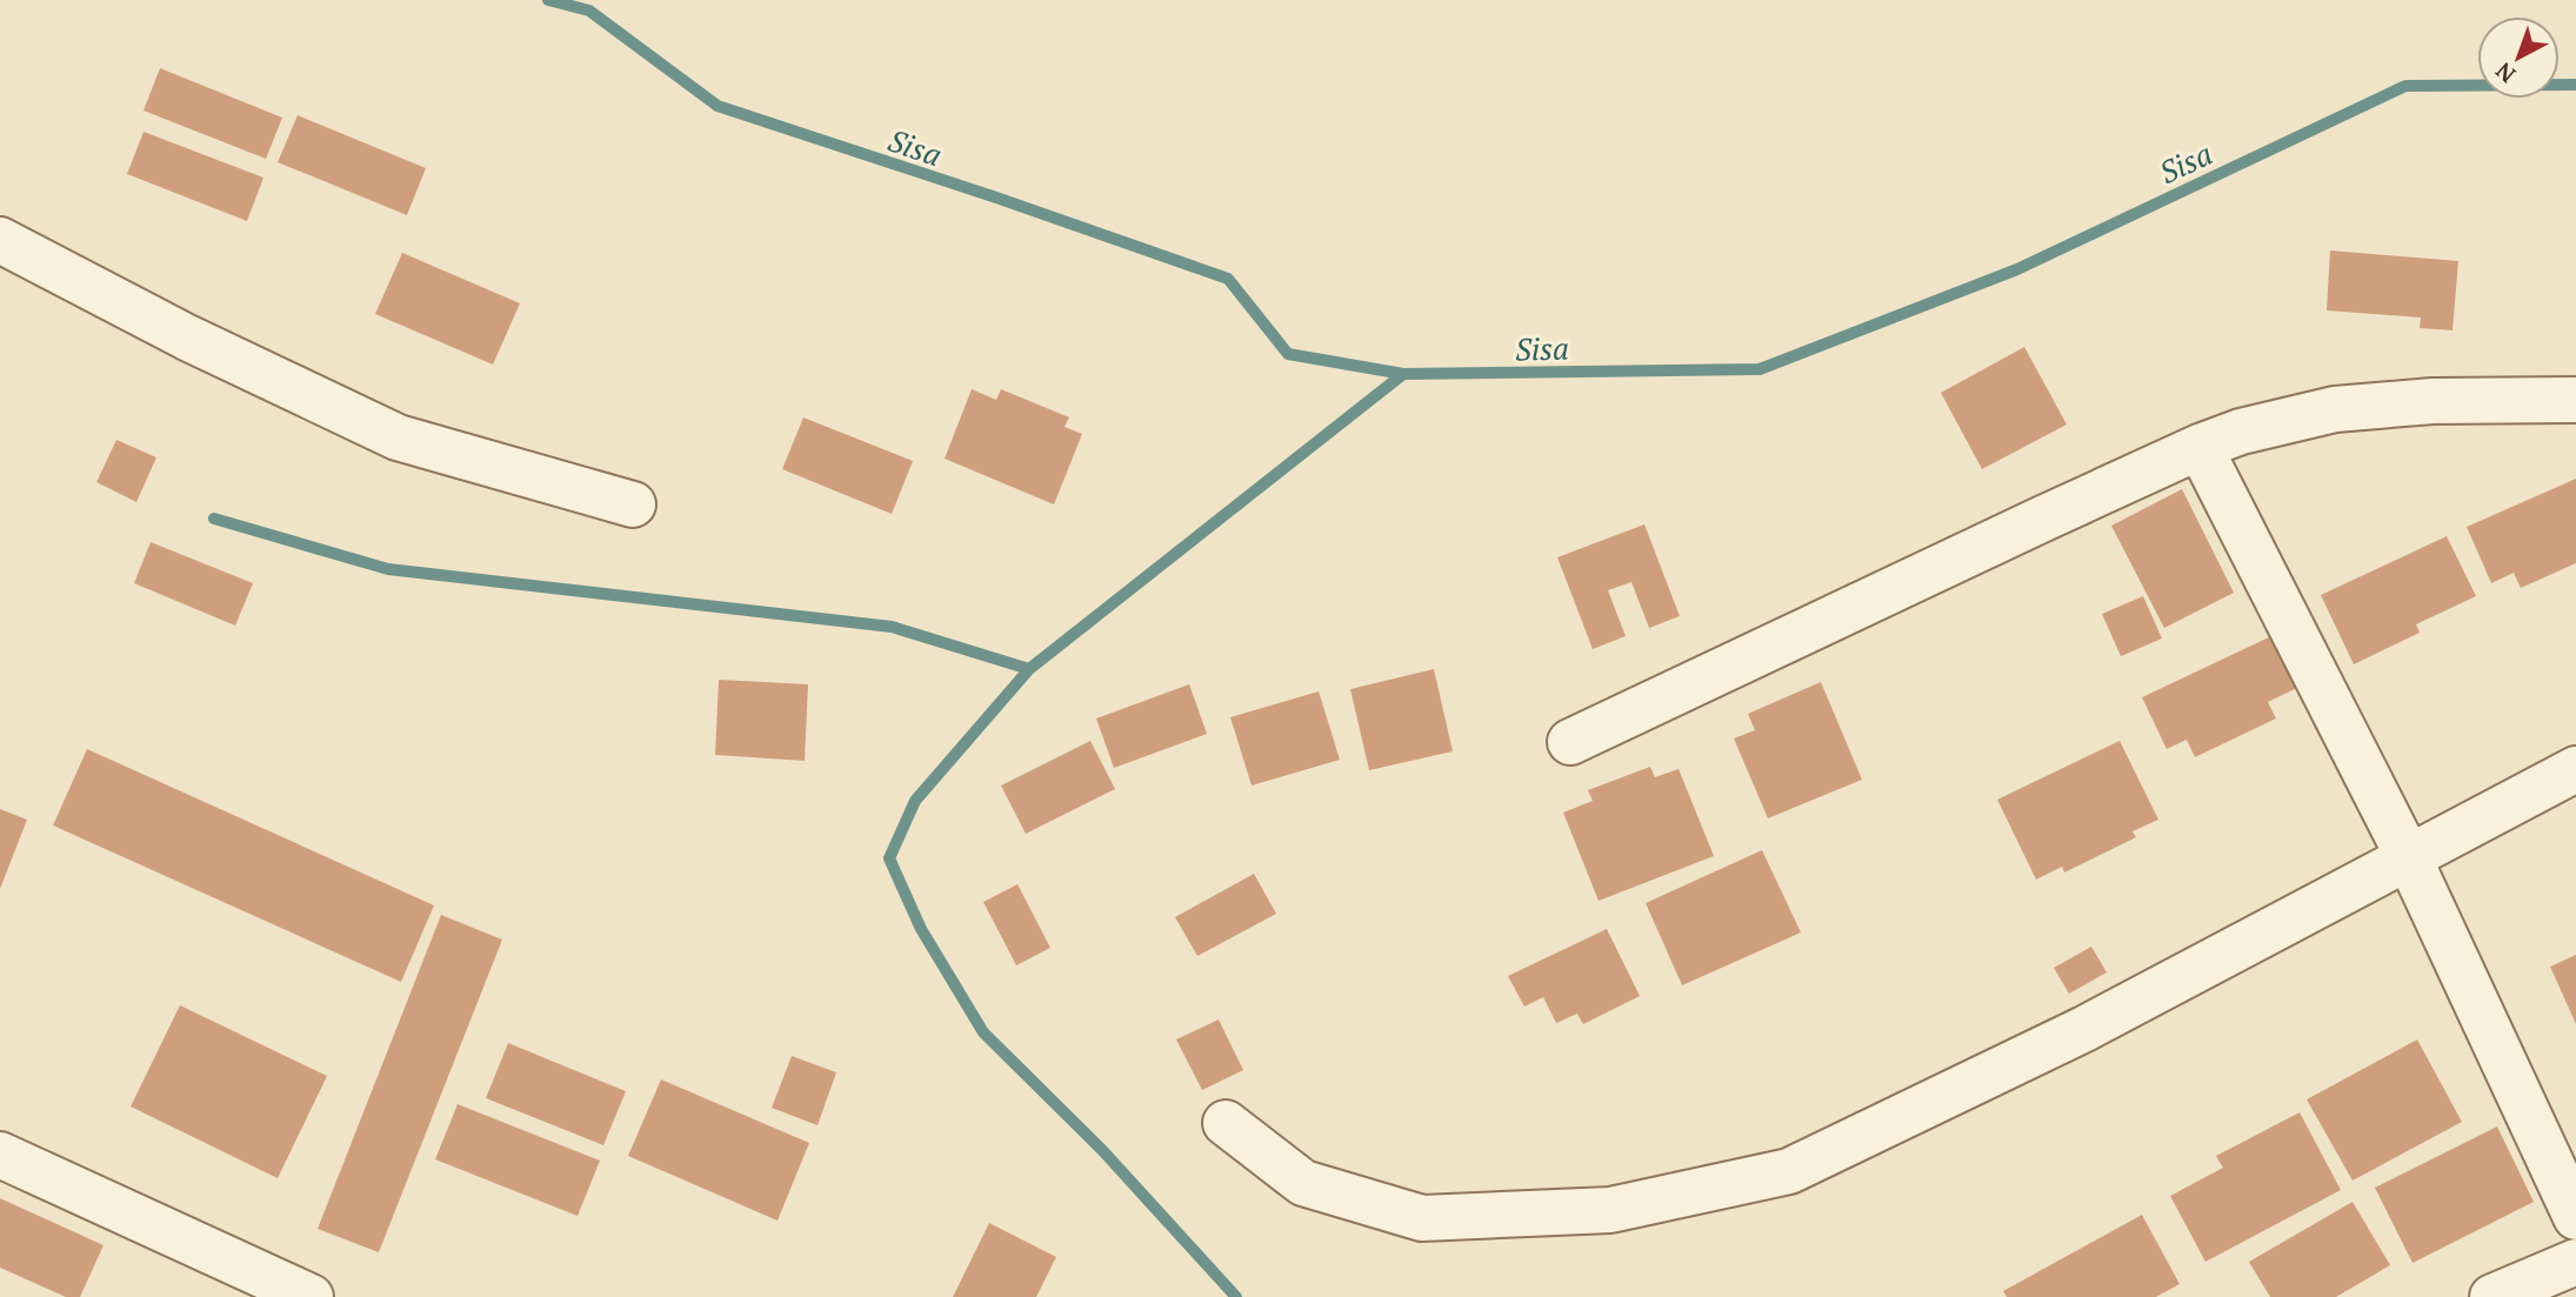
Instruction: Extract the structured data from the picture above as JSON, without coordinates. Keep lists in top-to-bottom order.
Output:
{
  "water": ["Sisa"],
  "north": "bottom left"
}
